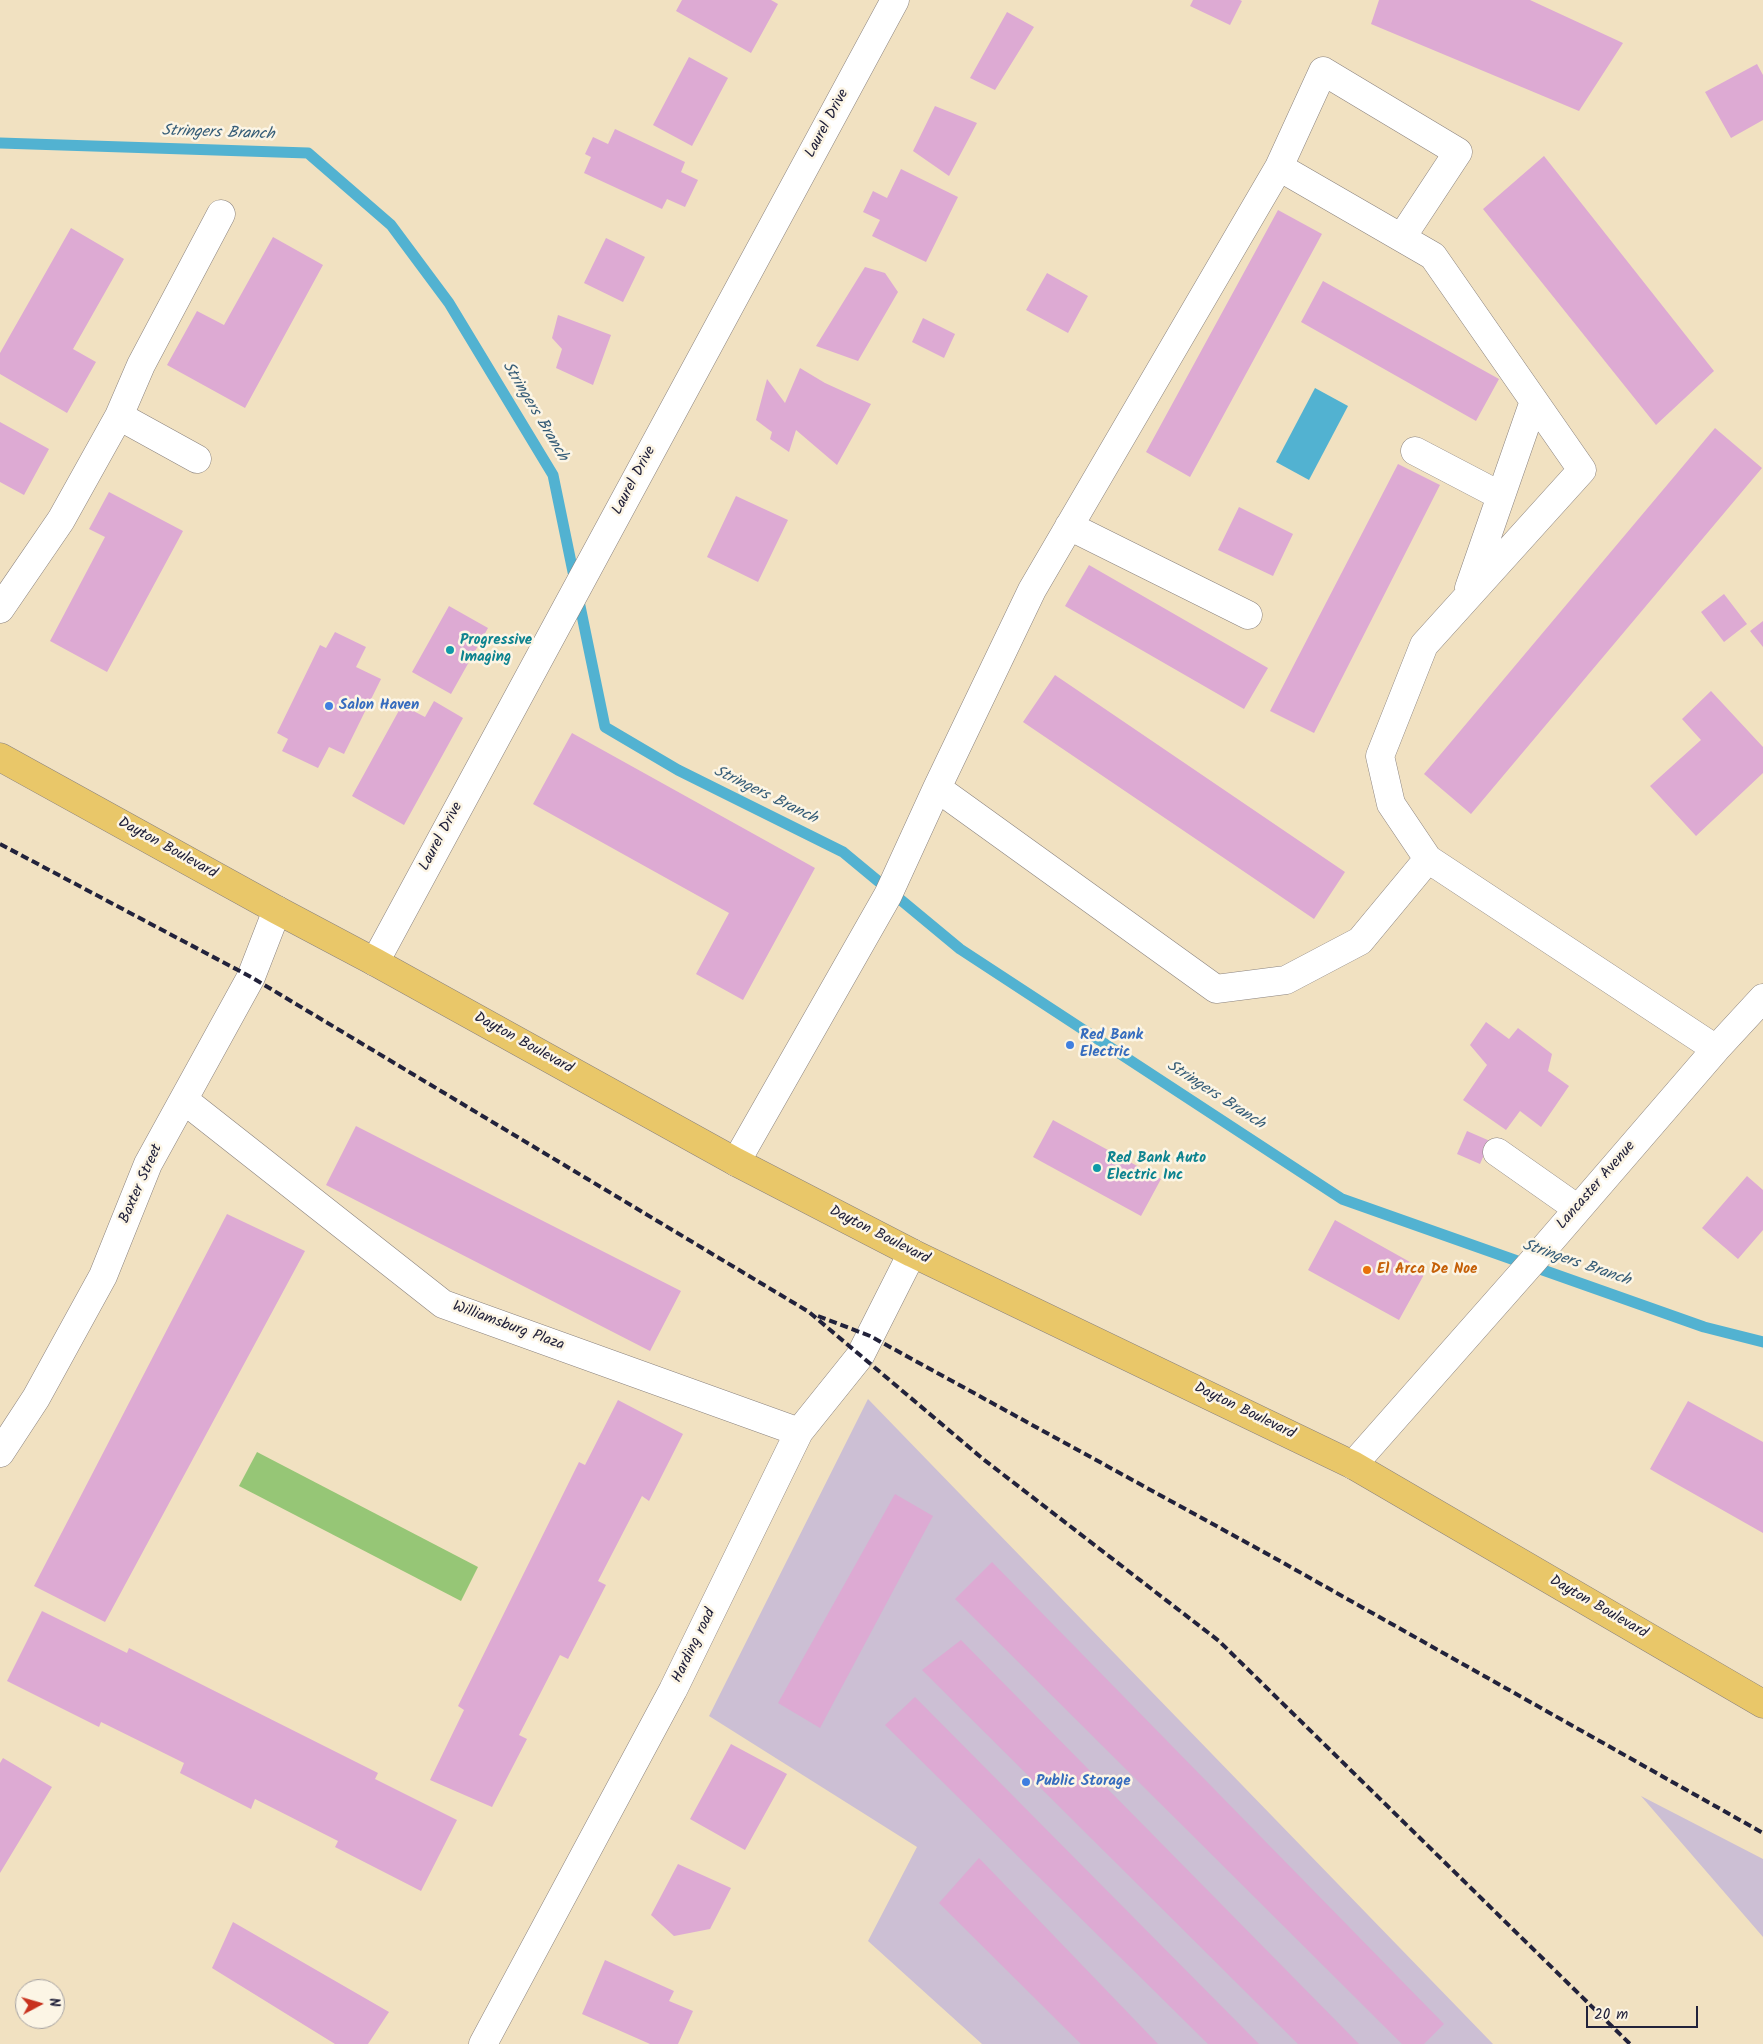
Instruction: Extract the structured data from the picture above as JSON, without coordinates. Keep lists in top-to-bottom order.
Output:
{
  "streets": {
    "main road": ["Dayton Boulevard"],
    "street": [
      "Laurel Drive",
      "Baxter Street",
      "Lancaster Avenue",
      "Williamsburg Plaza",
      "Harding road"
    ]
  },
  "crossings": [
    ["Laurel Drive", "Dayton Boulevard"],
    ["Dayton Boulevard", "Baxter Street"],
    ["Dayton Boulevard", "Lancaster Avenue"],
    ["Dayton Boulevard", "Harding road"],
    ["Baxter Street", "Williamsburg Plaza"],
    ["Williamsburg Plaza", "Harding road"]
  ],
  "water": ["Stringers Branch"],
  "places": [
    "Progressive Imaging",
    "Salon Haven",
    "Red Bank Electric",
    "Red Bank Auto Electric Inc",
    "El Arca De Noe",
    "Public Storage"
  ],
  "scale_bar": "20 m",
  "north": "right"
}
